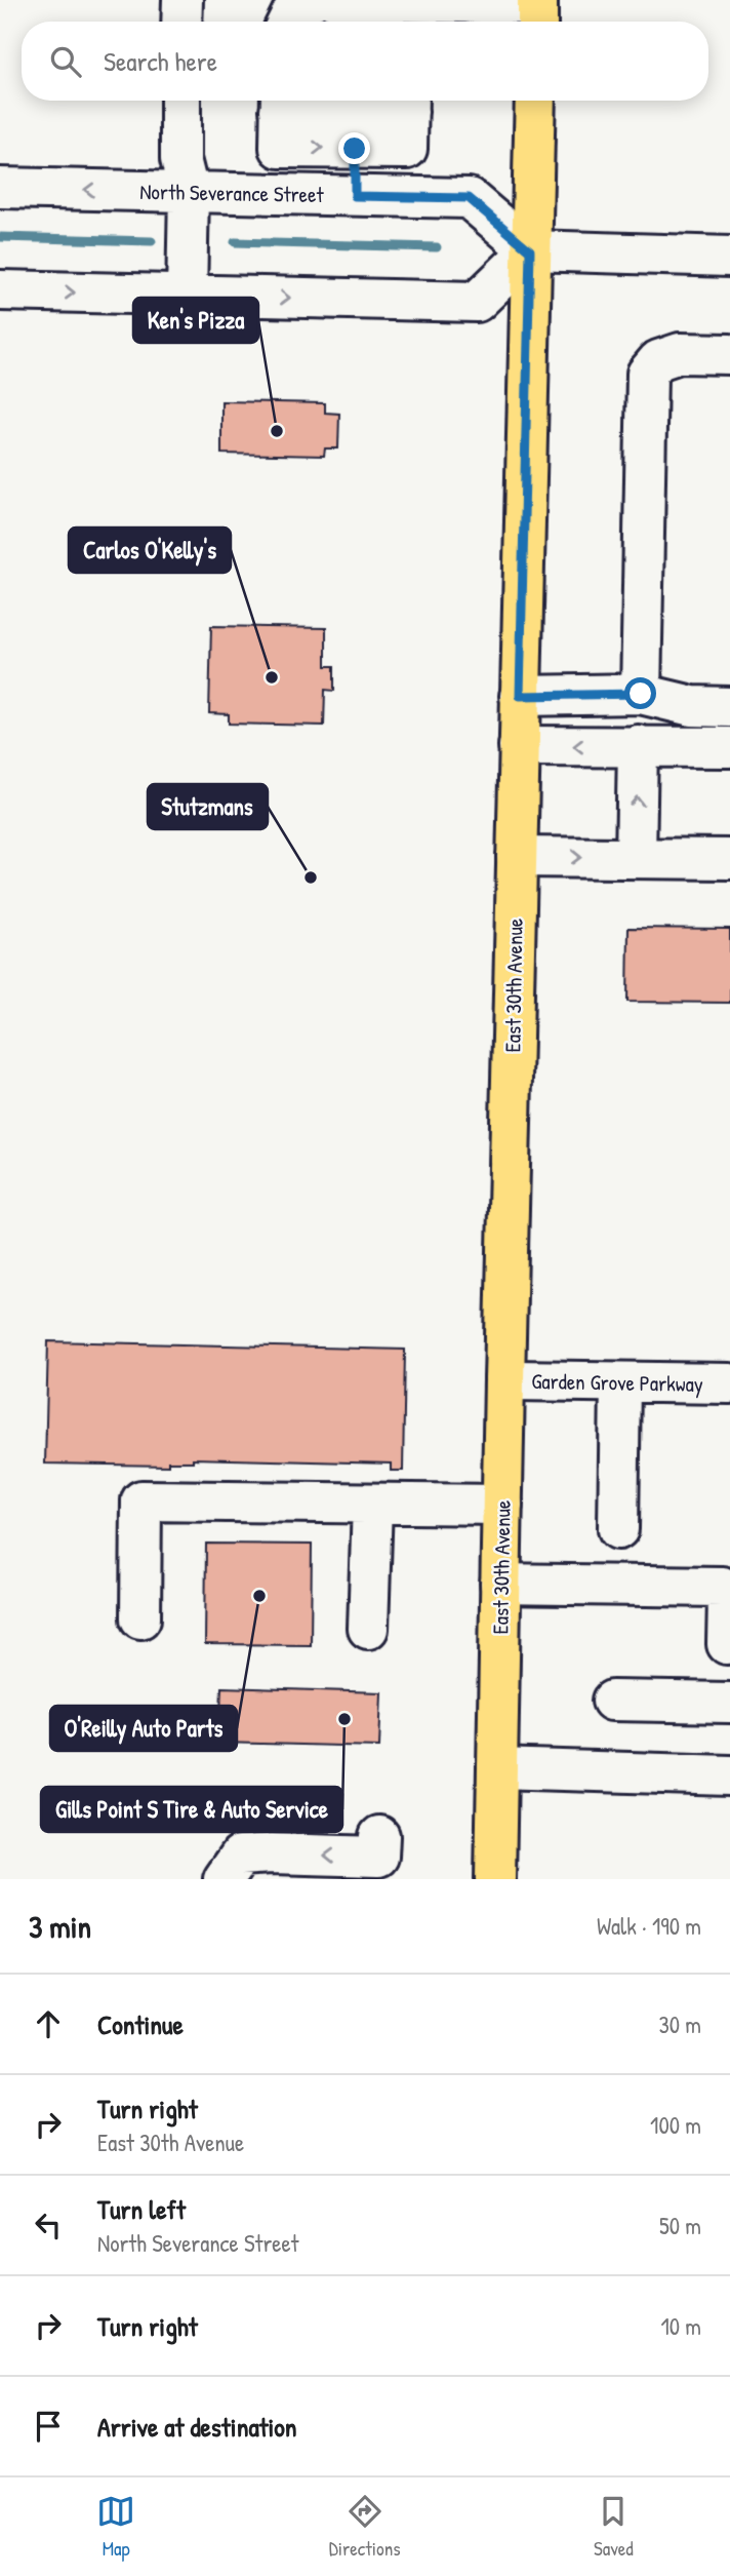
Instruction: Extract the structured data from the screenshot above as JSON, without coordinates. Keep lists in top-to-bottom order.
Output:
{
  "streets": {
    "main road": ["East 30th Avenue"],
    "street": ["North Severance Street", "Garden Grove Parkway"]
  },
  "crossings": [
    ["North Severance Street", "East 30th Avenue"],
    ["East 30th Avenue", "Garden Grove Parkway"]
  ],
  "places": [
    "Ken's Pizza",
    "Carlos O'Kelly's",
    "Stutzmans",
    "O'Reilly Auto Parts",
    "Gills Point S Tire & Auto Service"
  ],
  "page": {
    "search": "Search here",
    "heading": ["3 min", "Walk · 190 m"],
    "list": [
      ["Continue", "30 m"],
      ["Turn right", "East 30th Avenue", "100 m"],
      ["Turn left", "North Severance Street", "50 m"],
      ["Turn right", "10 m"],
      "Arrive at destination"
    ],
    "nav": ["Map", "Directions", "Saved"]
  }
}
